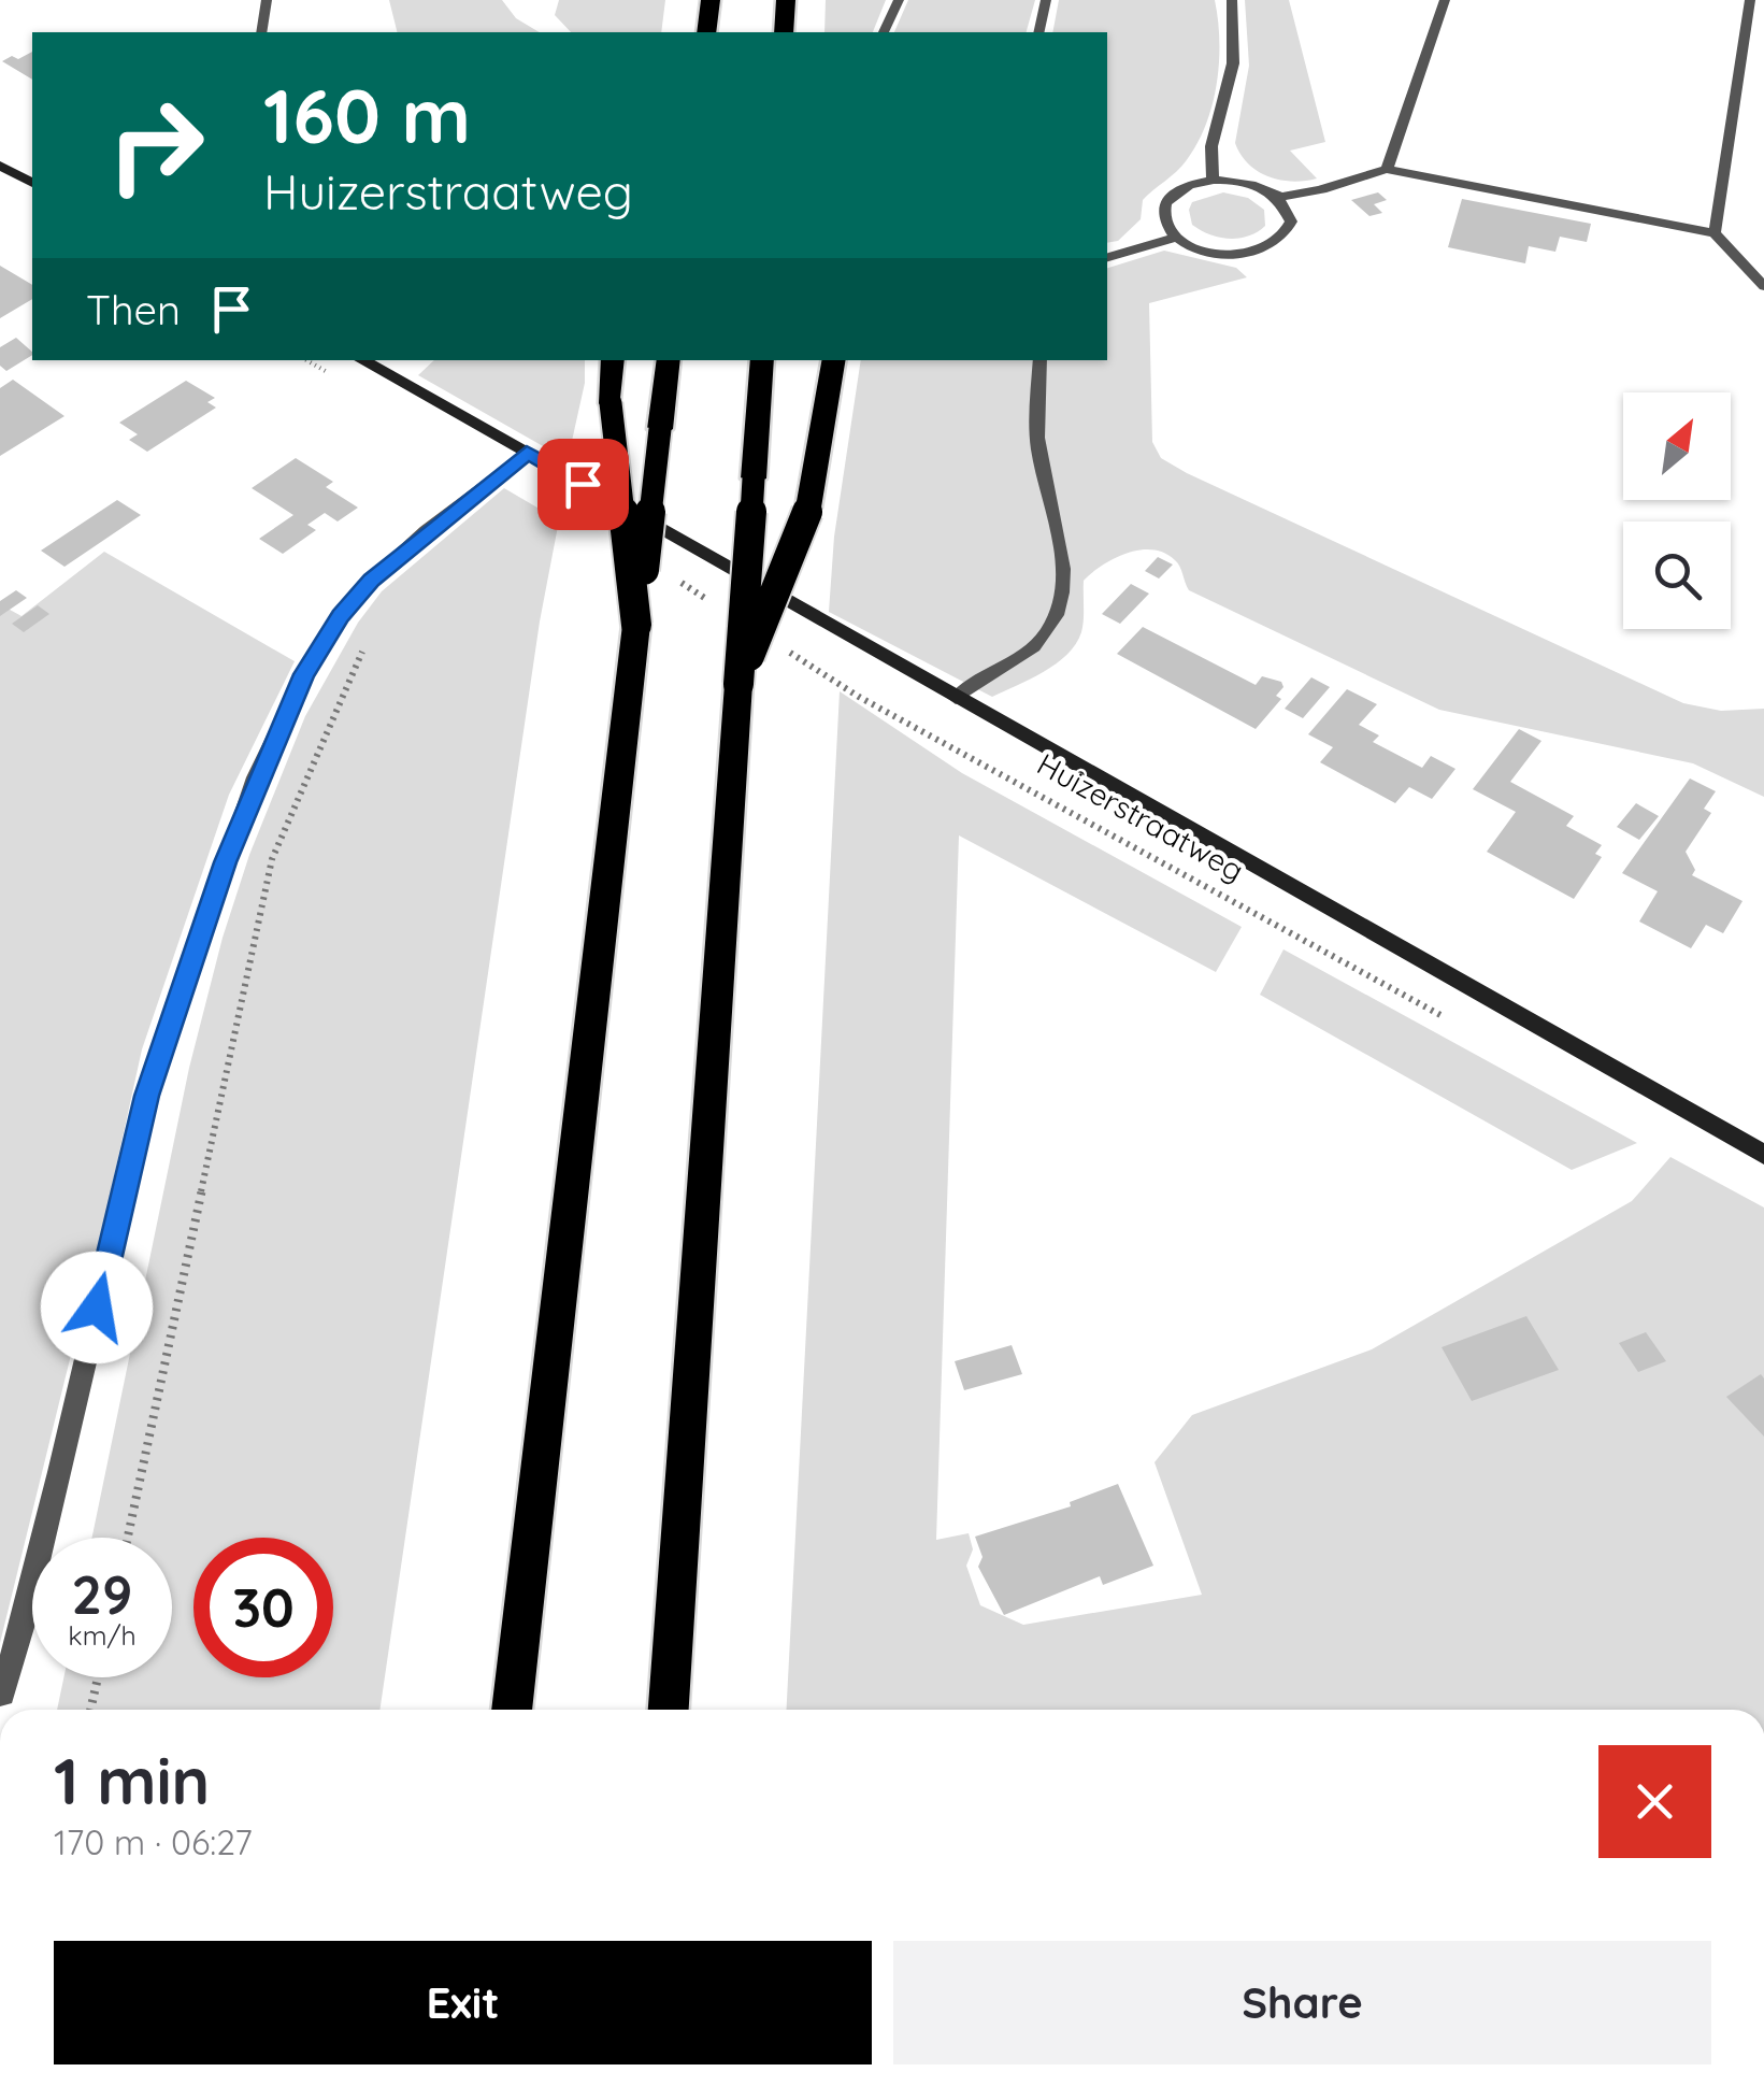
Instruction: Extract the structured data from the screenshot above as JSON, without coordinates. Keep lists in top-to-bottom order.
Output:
{
  "streets": {
    "street": ["Huizerstraatweg"]
  },
  "north": "top right",
  "page": {
    "turn": ["160 m", "Huizerstraatweg"],
    "then": "Then",
    "speed": "29 km/h",
    "limit": "30",
    "heading": ["1 min", "170 m · 06:27"],
    "buttons": ["Exit", "Share"]
  }
}
